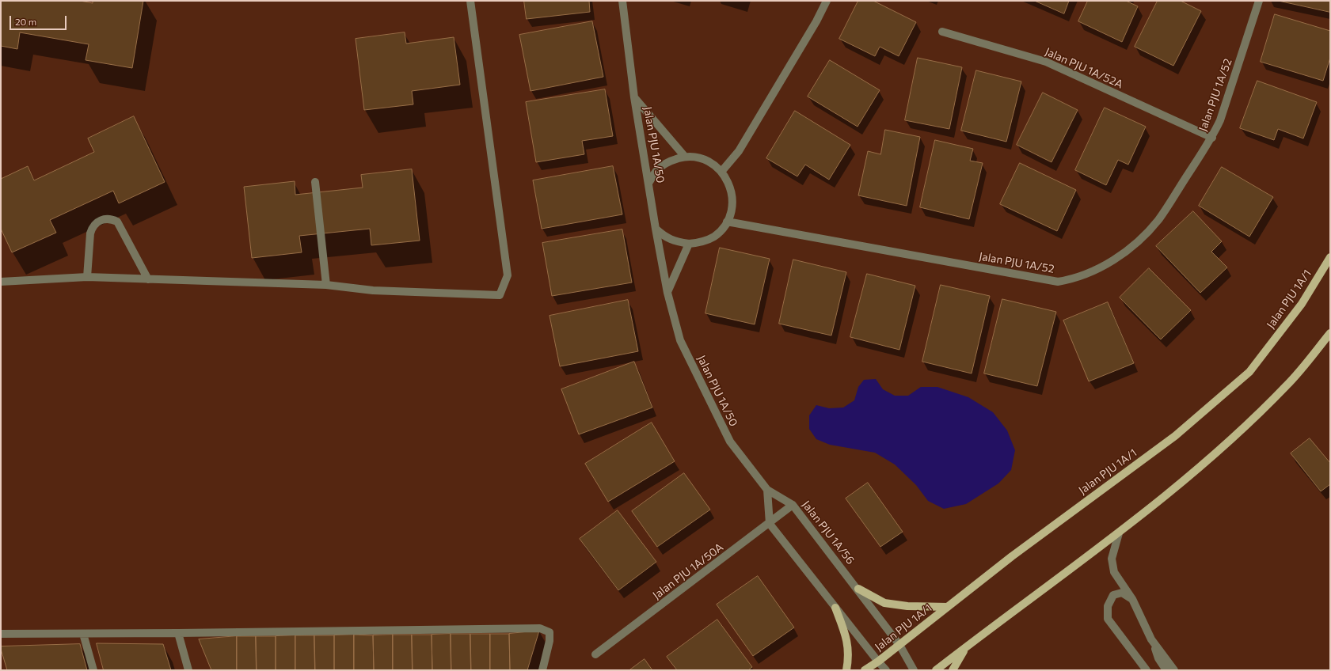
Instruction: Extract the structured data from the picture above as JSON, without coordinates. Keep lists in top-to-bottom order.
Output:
{
  "streets": {
    "main road": ["Jalan PJU 1A/1"],
    "street": [
      "Jalan PJU 1A/52A",
      "Jalan PJU 1A/52",
      "Jalan PJU 1A/50",
      "Jalan PJU 1A/56",
      "Jalan PJU 1A/50A"
    ]
  },
  "crossings": [
    ["Jalan PJU 1A/52A", "Jalan PJU 1A/52"],
    ["Jalan PJU 1A/52", "Jalan PJU 1A/50"],
    ["Jalan PJU 1A/50", "Jalan PJU 1A/56"],
    ["Jalan PJU 1A/1", "Jalan PJU 1A/56"],
    ["Jalan PJU 1A/56", "Jalan PJU 1A/50A"]
  ],
  "scale_bar": "20 m"
}
